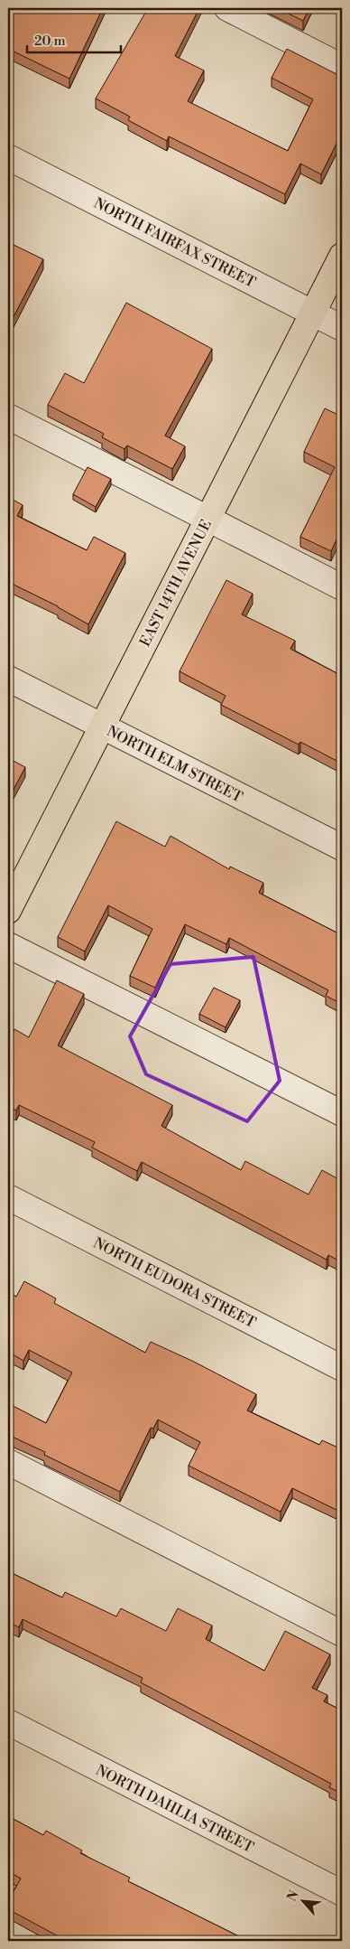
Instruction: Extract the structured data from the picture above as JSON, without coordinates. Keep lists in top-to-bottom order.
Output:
{
  "streets": {
    "main road": ["EAST 14TH AVENUE"],
    "street": [
      "NORTH FAIRFAX STREET",
      "NORTH ELM STREET",
      "NORTH EUDORA STREET",
      "NORTH DAHLIA STREET"
    ]
  },
  "crossings": [
    ["NORTH FAIRFAX STREET", "EAST 14TH AVENUE"],
    ["EAST 14TH AVENUE", "NORTH ELM STREET"]
  ],
  "scale_bar": "20 m",
  "north": "top left"
}
